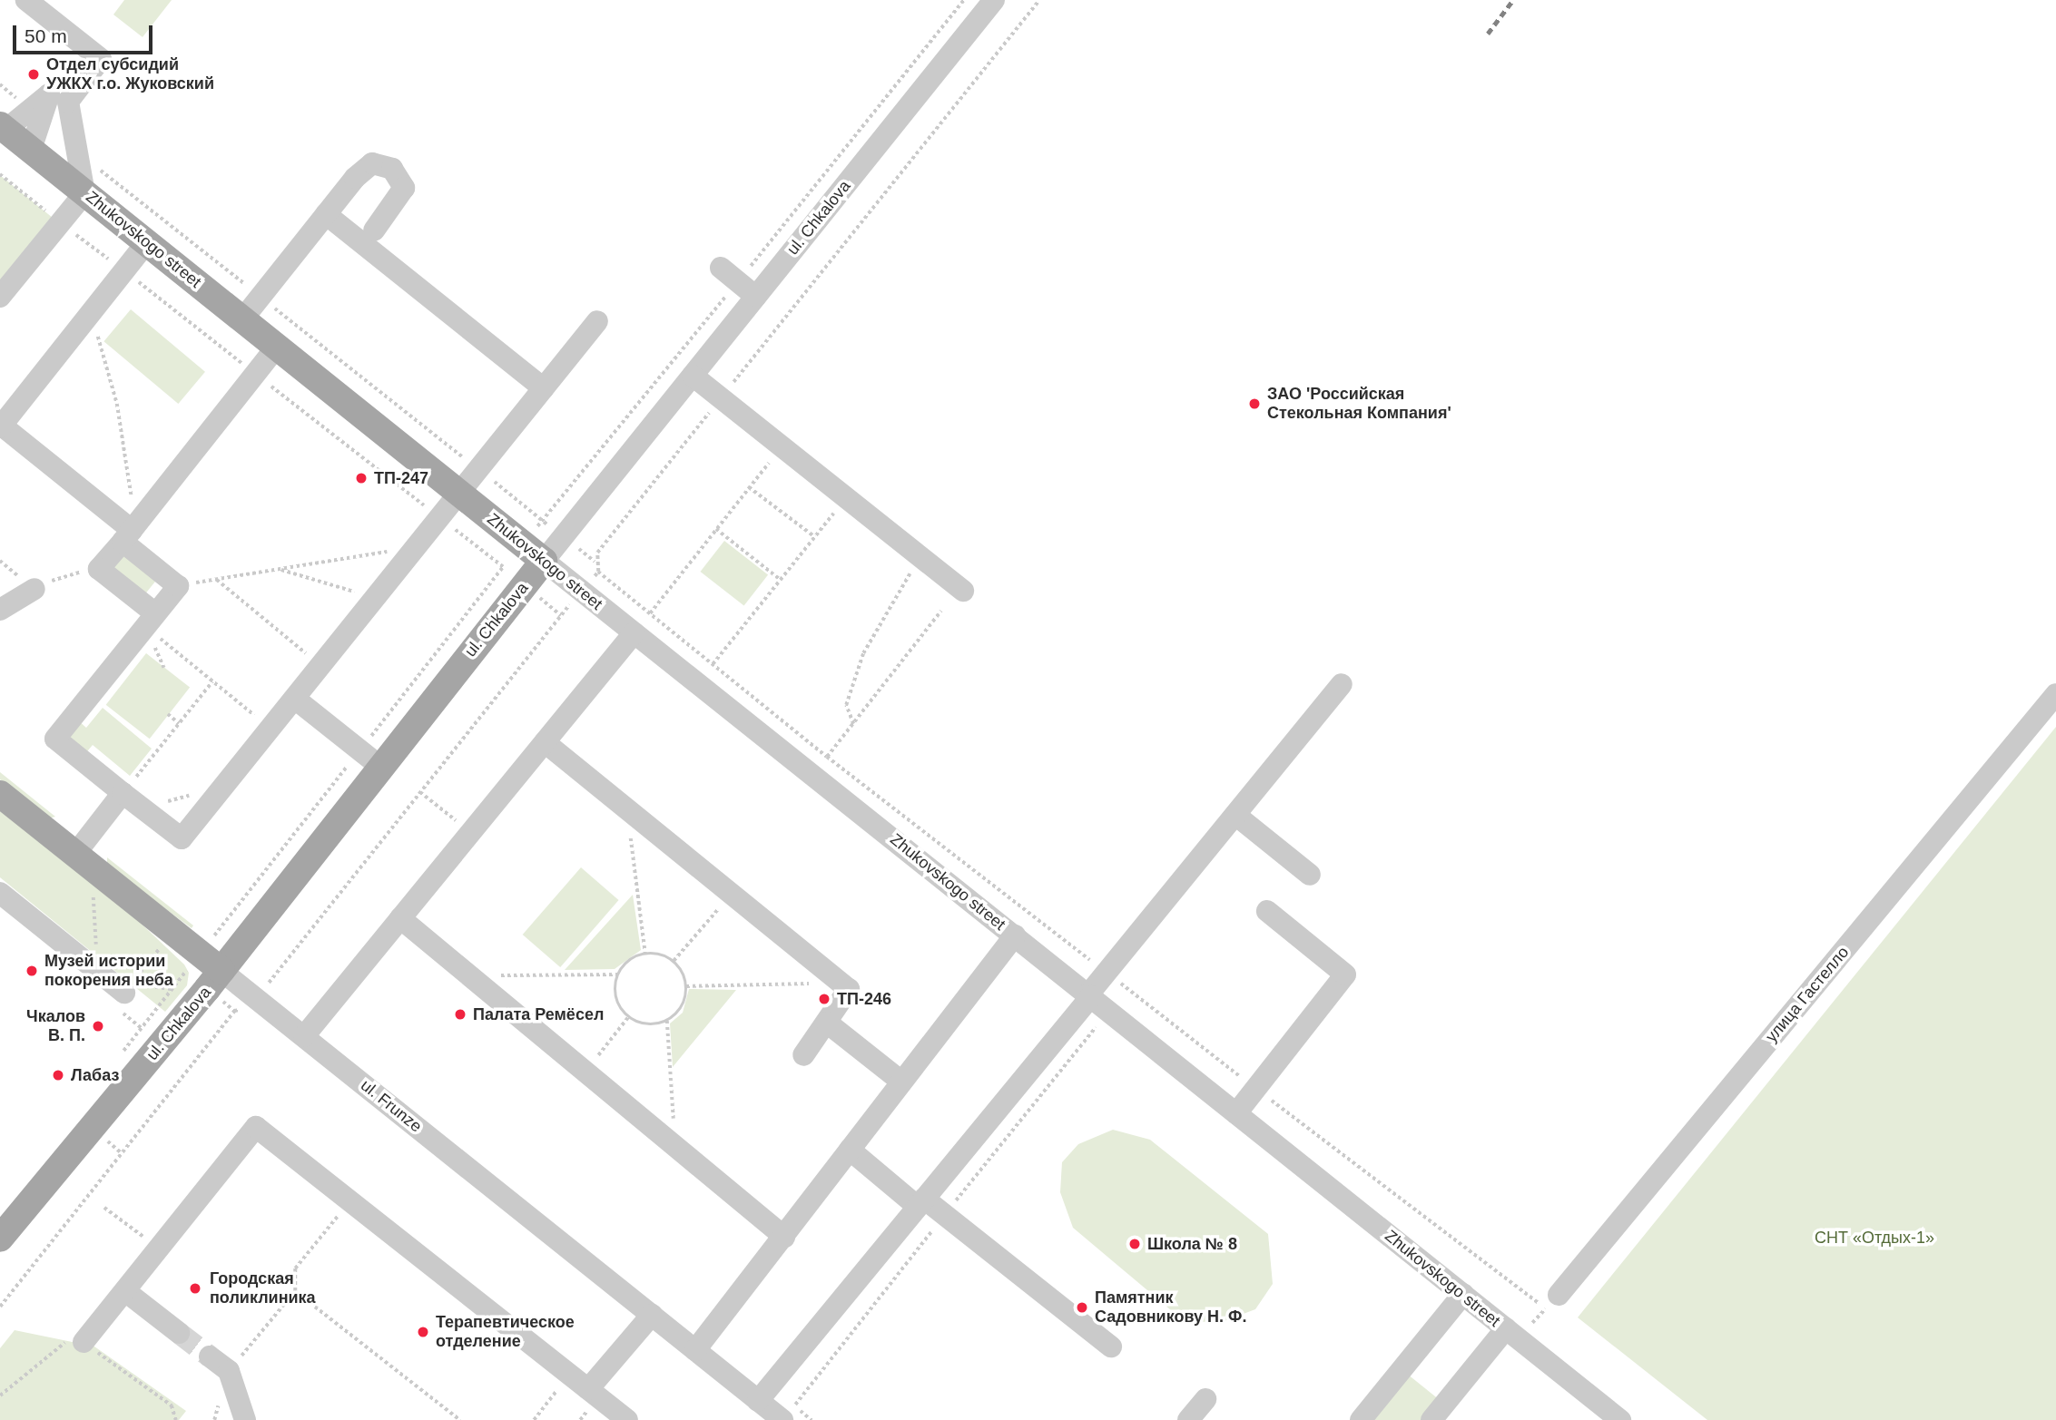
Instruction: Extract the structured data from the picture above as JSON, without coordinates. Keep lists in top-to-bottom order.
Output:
{
  "streets": {
    "main road": ["ul. Chkalova", "Zhukovskogo street", "ul. Frunze"],
    "street": ["улица Гастелло"]
  },
  "crossings": [
    ["ul. Chkalova", "Zhukovskogo street"],
    ["ul. Chkalova", "ul. Frunze"]
  ],
  "parks": ["СНТ «Отдых-1»"],
  "places": [
    "Отдел субсидий УЖКХ г.о. Жуковский",
    "ЗАО 'Российская Стекольная Компания'",
    "ТП-247",
    "Музей истории покорения неба",
    "ТП-246",
    "Палата Ремёсел",
    "Чкалов В. П.",
    "Лабаз",
    "Школа № 8",
    "Городская поликлиника",
    "Памятник Садовникову Н. Ф.",
    "Терапевтическое отделение"
  ],
  "scale_bar": "50 m"
}
